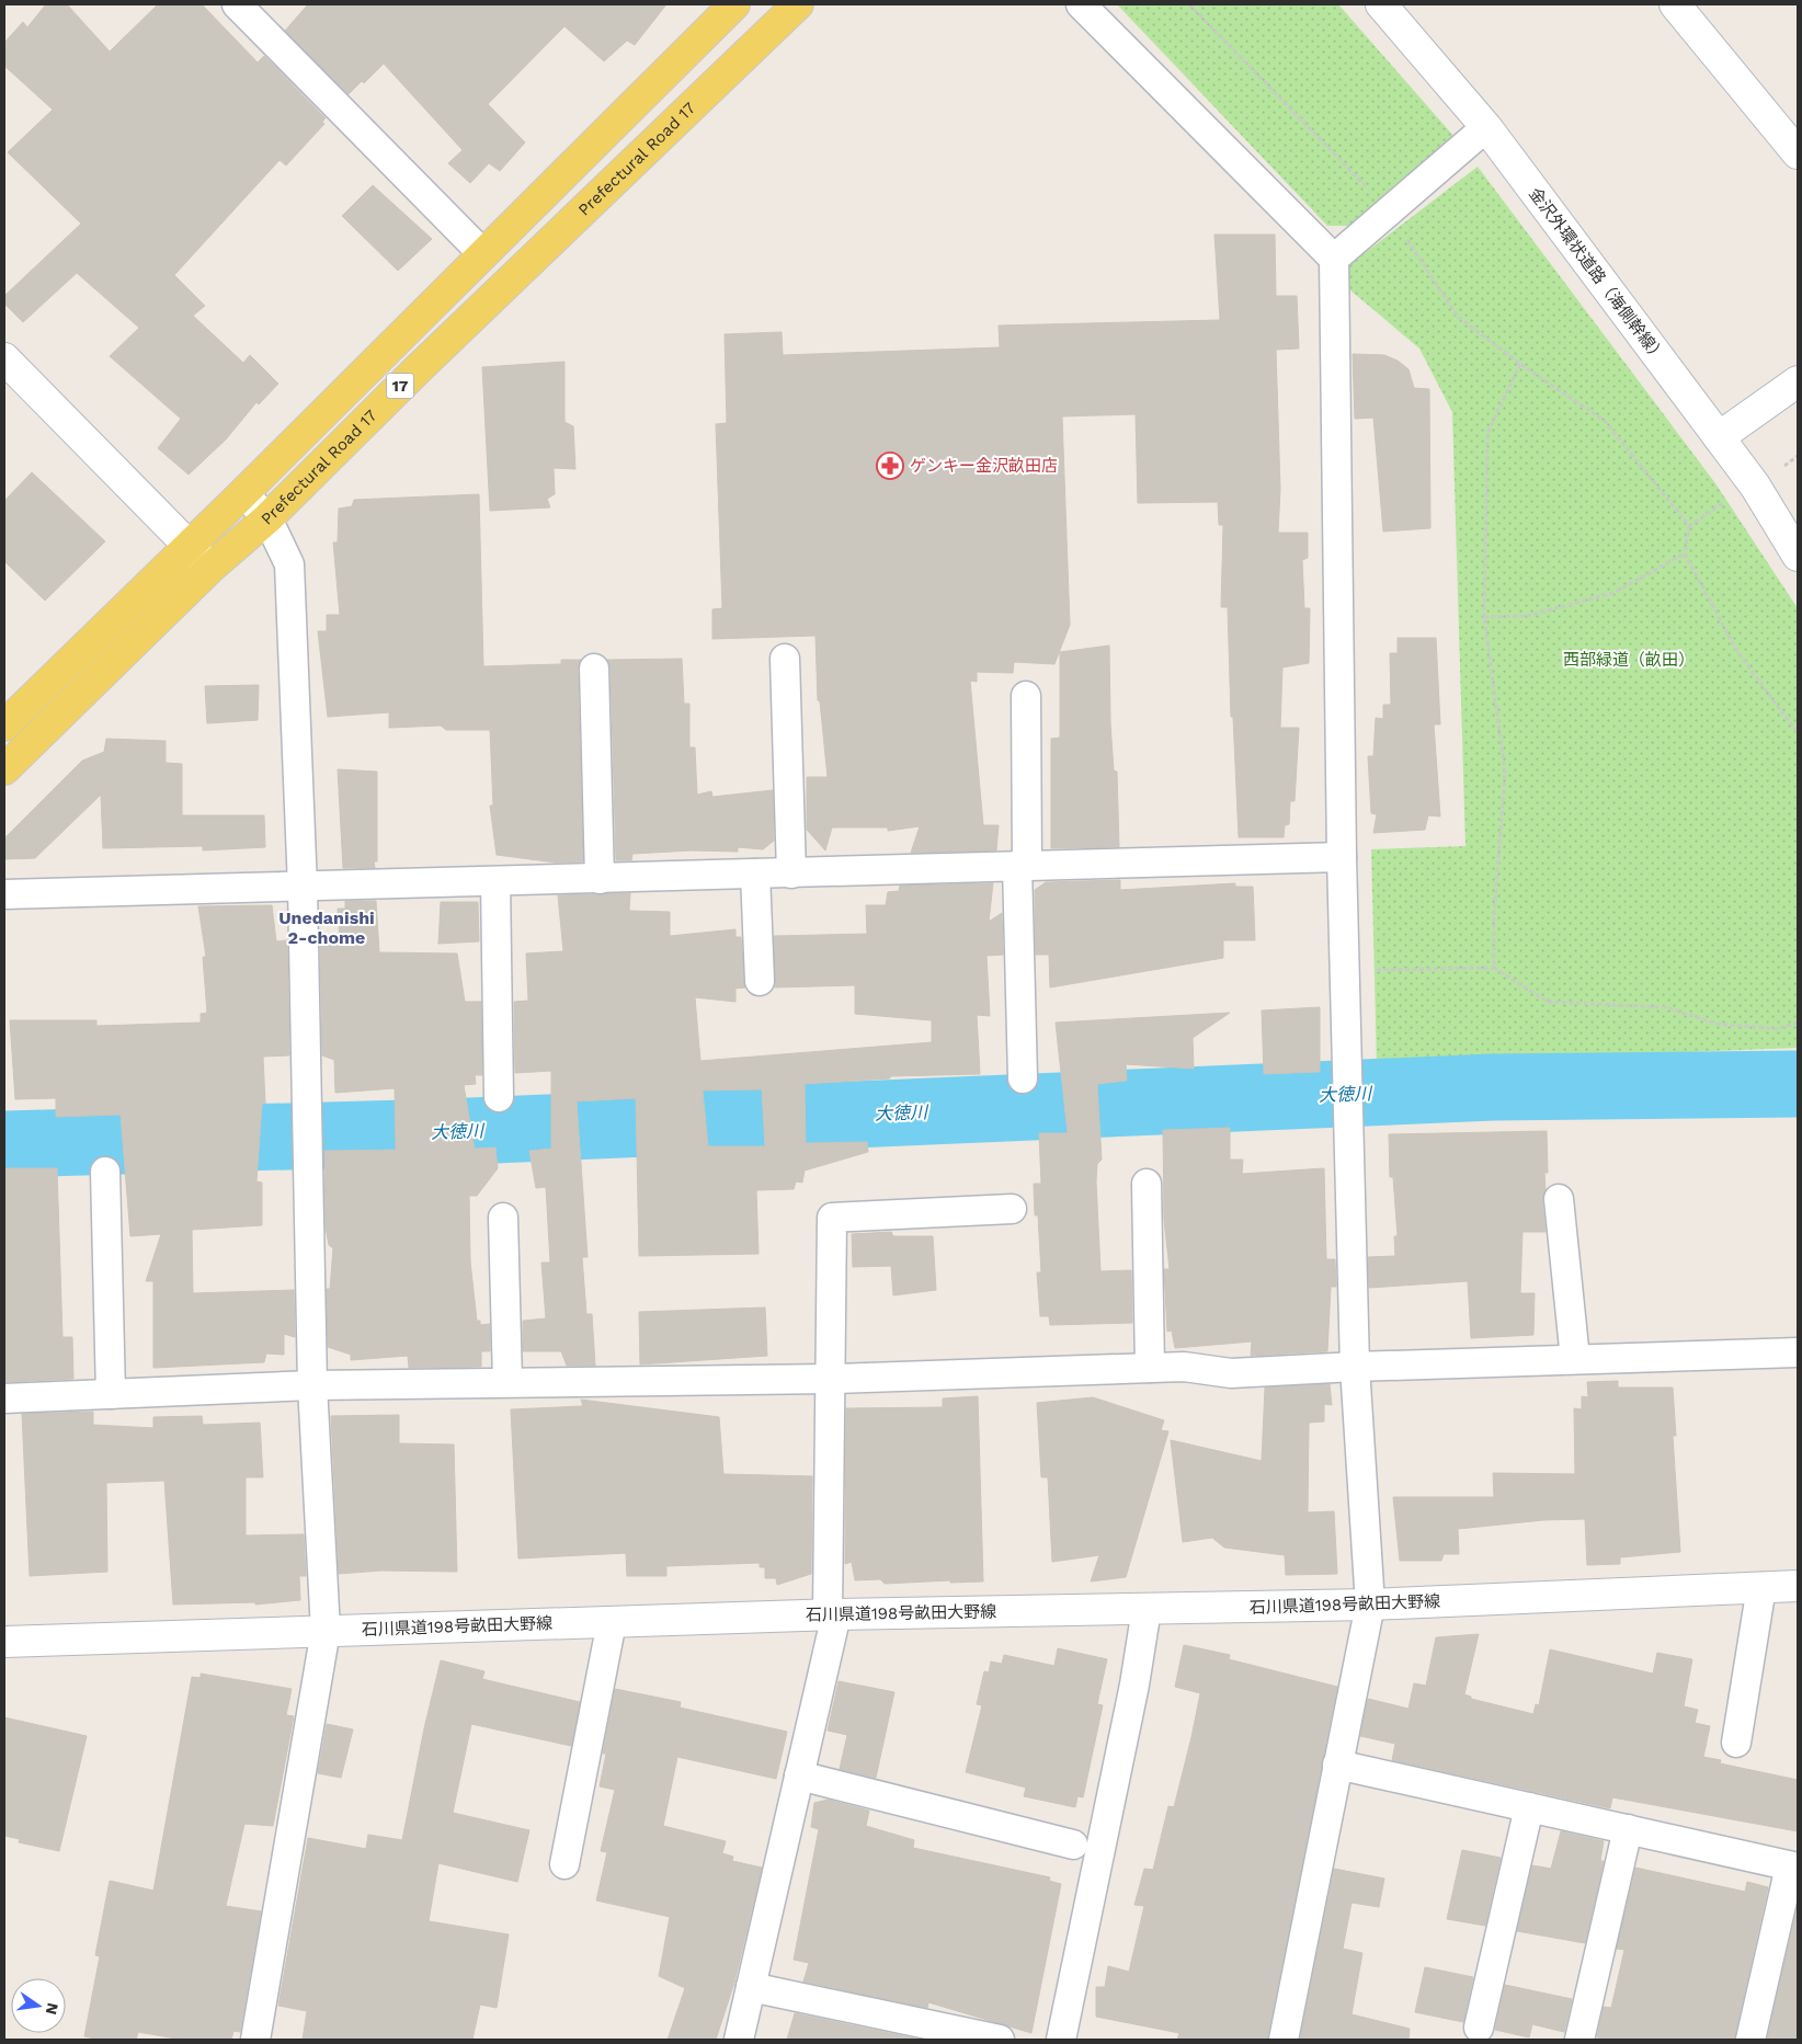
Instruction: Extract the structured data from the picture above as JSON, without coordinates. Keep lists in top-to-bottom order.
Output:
{
  "streets": {
    "main road": [
      "Prefectural Road 17",
      "金沢外環状道路（海側幹線）",
      "17",
      "石川県道198号畝田大野線"
    ]
  },
  "districts": ["Unedanishi 2-chome"],
  "water": ["大徳川"],
  "parks": ["西部緑道（畝田）"],
  "places": {
    "pharmacy": ["ゲンキー金沢畝田店"]
  },
  "north": "right"
}
